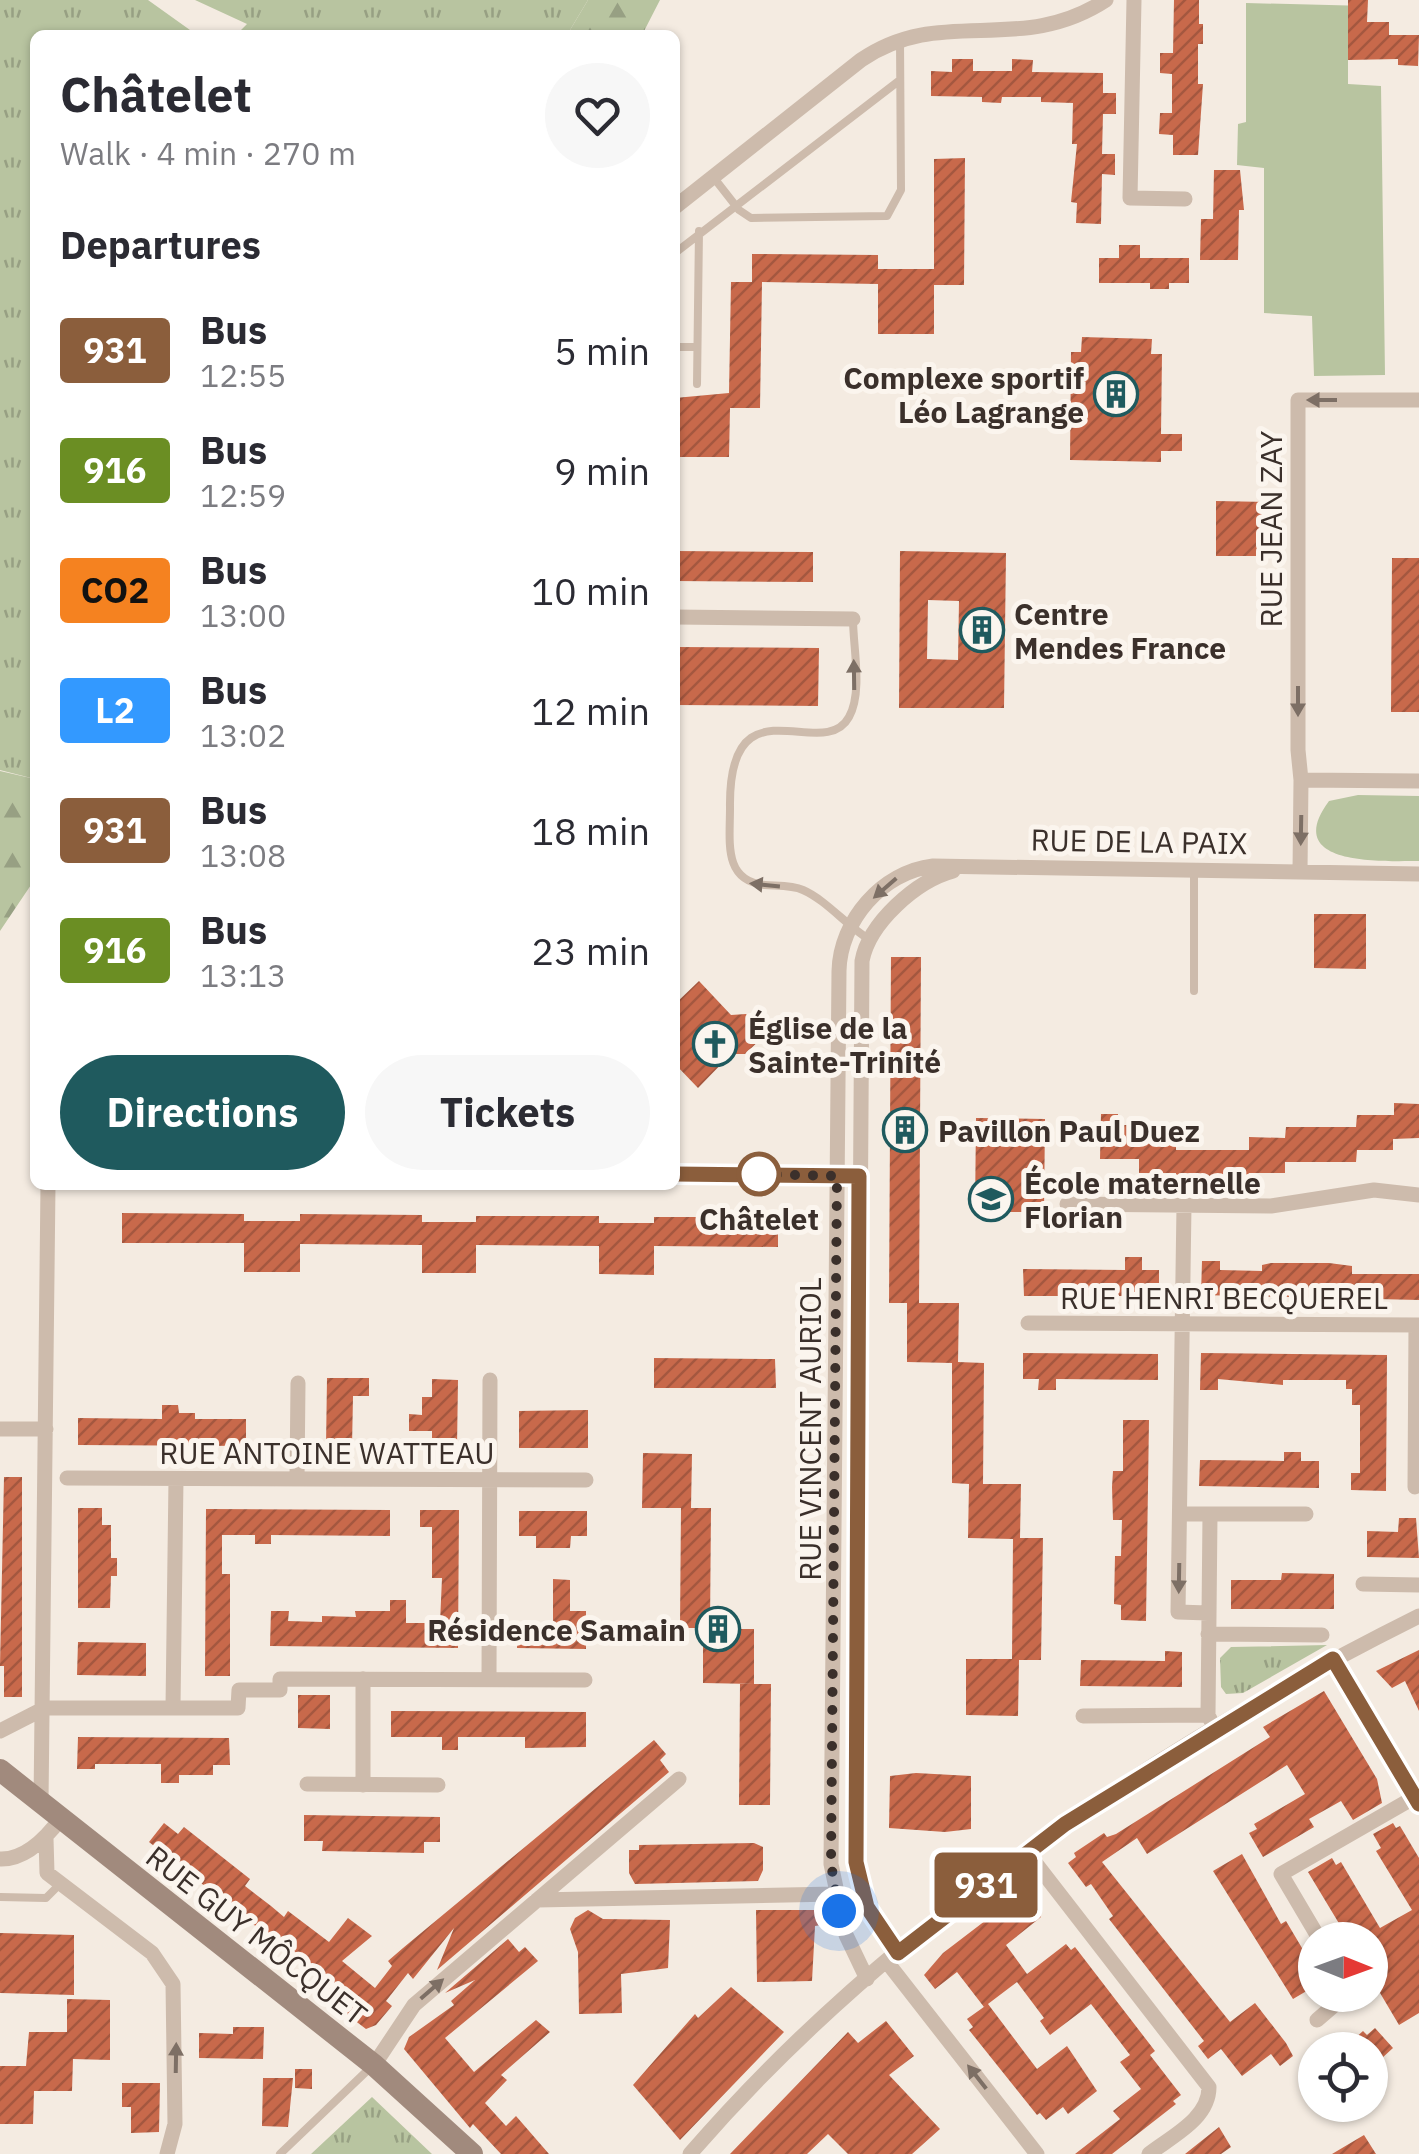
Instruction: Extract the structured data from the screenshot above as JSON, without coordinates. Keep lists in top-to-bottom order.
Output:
{
  "streets": {
    "street": [
      "RUE JEAN ZAY",
      "RUE DE LA PAIX",
      "RUE HENRI BECQUEREL",
      "RUE VINCENT AURIOL",
      "RUE ANTOINE WATTEAU",
      "RUE GUY MÔCQUET"
    ]
  },
  "crossings": [
    ["RUE DE LA PAIX", "RUE VINCENT AURIOL"]
  ],
  "places": {
    "building": [
      "Complexe sportif Léo Lagrange",
      "Centre Mendes France",
      "Pavillon Paul Duez",
      "Résidence Samain"
    ],
    "church": ["Église de la Sainte-Trinité"],
    "other": ["Châtelet"],
    "school or university": ["École maternelle Florian"]
  },
  "lines": ["bus line 931"],
  "north": "right",
  "page": {
    "on_map": "931",
    "heading": [
      ["Châtelet", "Walk · 4 min · 270 m"],
      "Departures"
    ],
    "list": [
      {
        "mark": "931",
        "name": "Bus",
        "note": "12:55",
        "value": "5 min"
      },
      {
        "mark": "916",
        "name": "Bus",
        "note": "12:59",
        "value": "9 min"
      },
      {
        "mark": "CO2",
        "name": "Bus",
        "note": "13:00",
        "value": "10 min"
      },
      {
        "mark": "L2",
        "name": "Bus",
        "note": "13:02",
        "value": "12 min"
      },
      {
        "mark": "931",
        "name": "Bus",
        "note": "13:08",
        "value": "18 min"
      },
      {
        "mark": "916",
        "name": "Bus",
        "note": "13:13",
        "value": "23 min"
      }
    ],
    "buttons": ["Directions", "Tickets"]
  }
}
